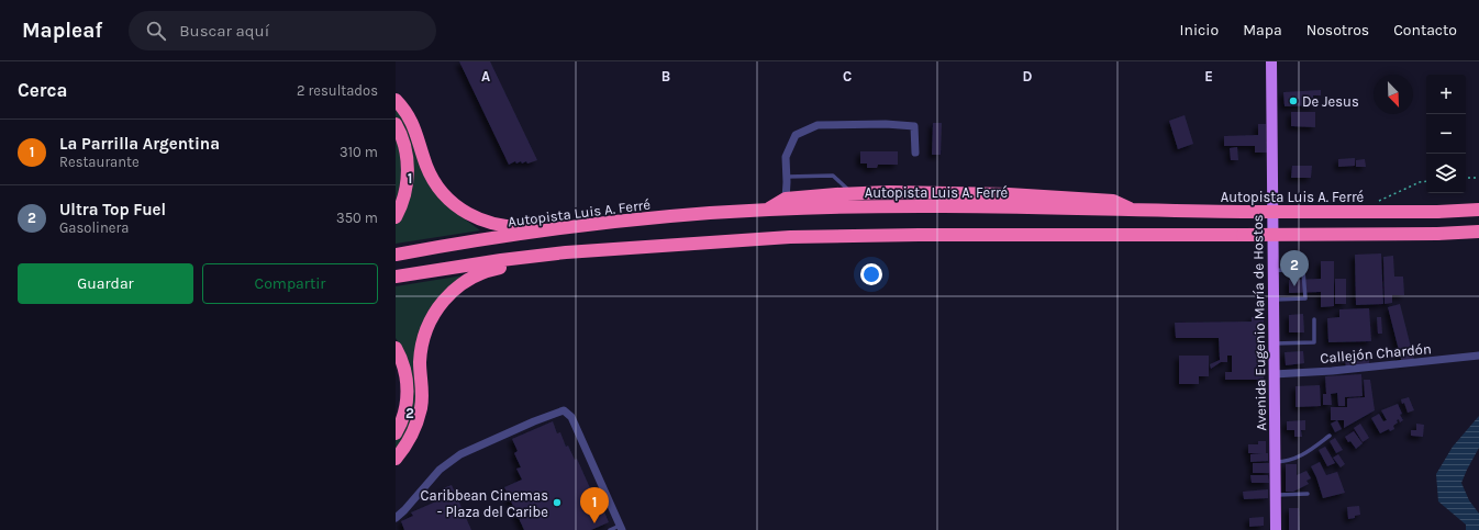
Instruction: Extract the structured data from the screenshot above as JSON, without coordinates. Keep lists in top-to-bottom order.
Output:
{
  "streets": {
    "highway": ["Autopista Luis A. Ferré"],
    "main road": ["Avenida Eugenio María de Hostos"],
    "street": ["Callejón Chardón"]
  },
  "crossings": [
    ["Avenida Eugenio María de Hostos", "Callejón Chardón"]
  ],
  "places": ["De Jesus", "Caribbean Cinemas - Plaza del Caribe"],
  "north": "bottom right",
  "page": {
    "header": "Mapleaf",
    "search": "Buscar aquí",
    "nav": [
      "Inicio",
      "Mapa",
      "Nosotros",
      "Contacto"
    ],
    "heading": ["Cerca", "2 resultados"],
    "map_buttons": ["+", "−"],
    "list": [
      {
        "mark": "1",
        "name": "La Parrilla Argentina",
        "note": "Restaurante",
        "value": "310 m"
      },
      {
        "mark": "2",
        "name": "Ultra Top Fuel",
        "note": "Gasolinera",
        "value": "350 m"
      }
    ],
    "buttons": ["Guardar", "Compartir"],
    "pins": ["2", "1"]
  },
  "grid": {
    "columns": [
      "A",
      "B",
      "C",
      "D",
      "E"
    ],
    "rows": ["1", "2"]
  }
}
